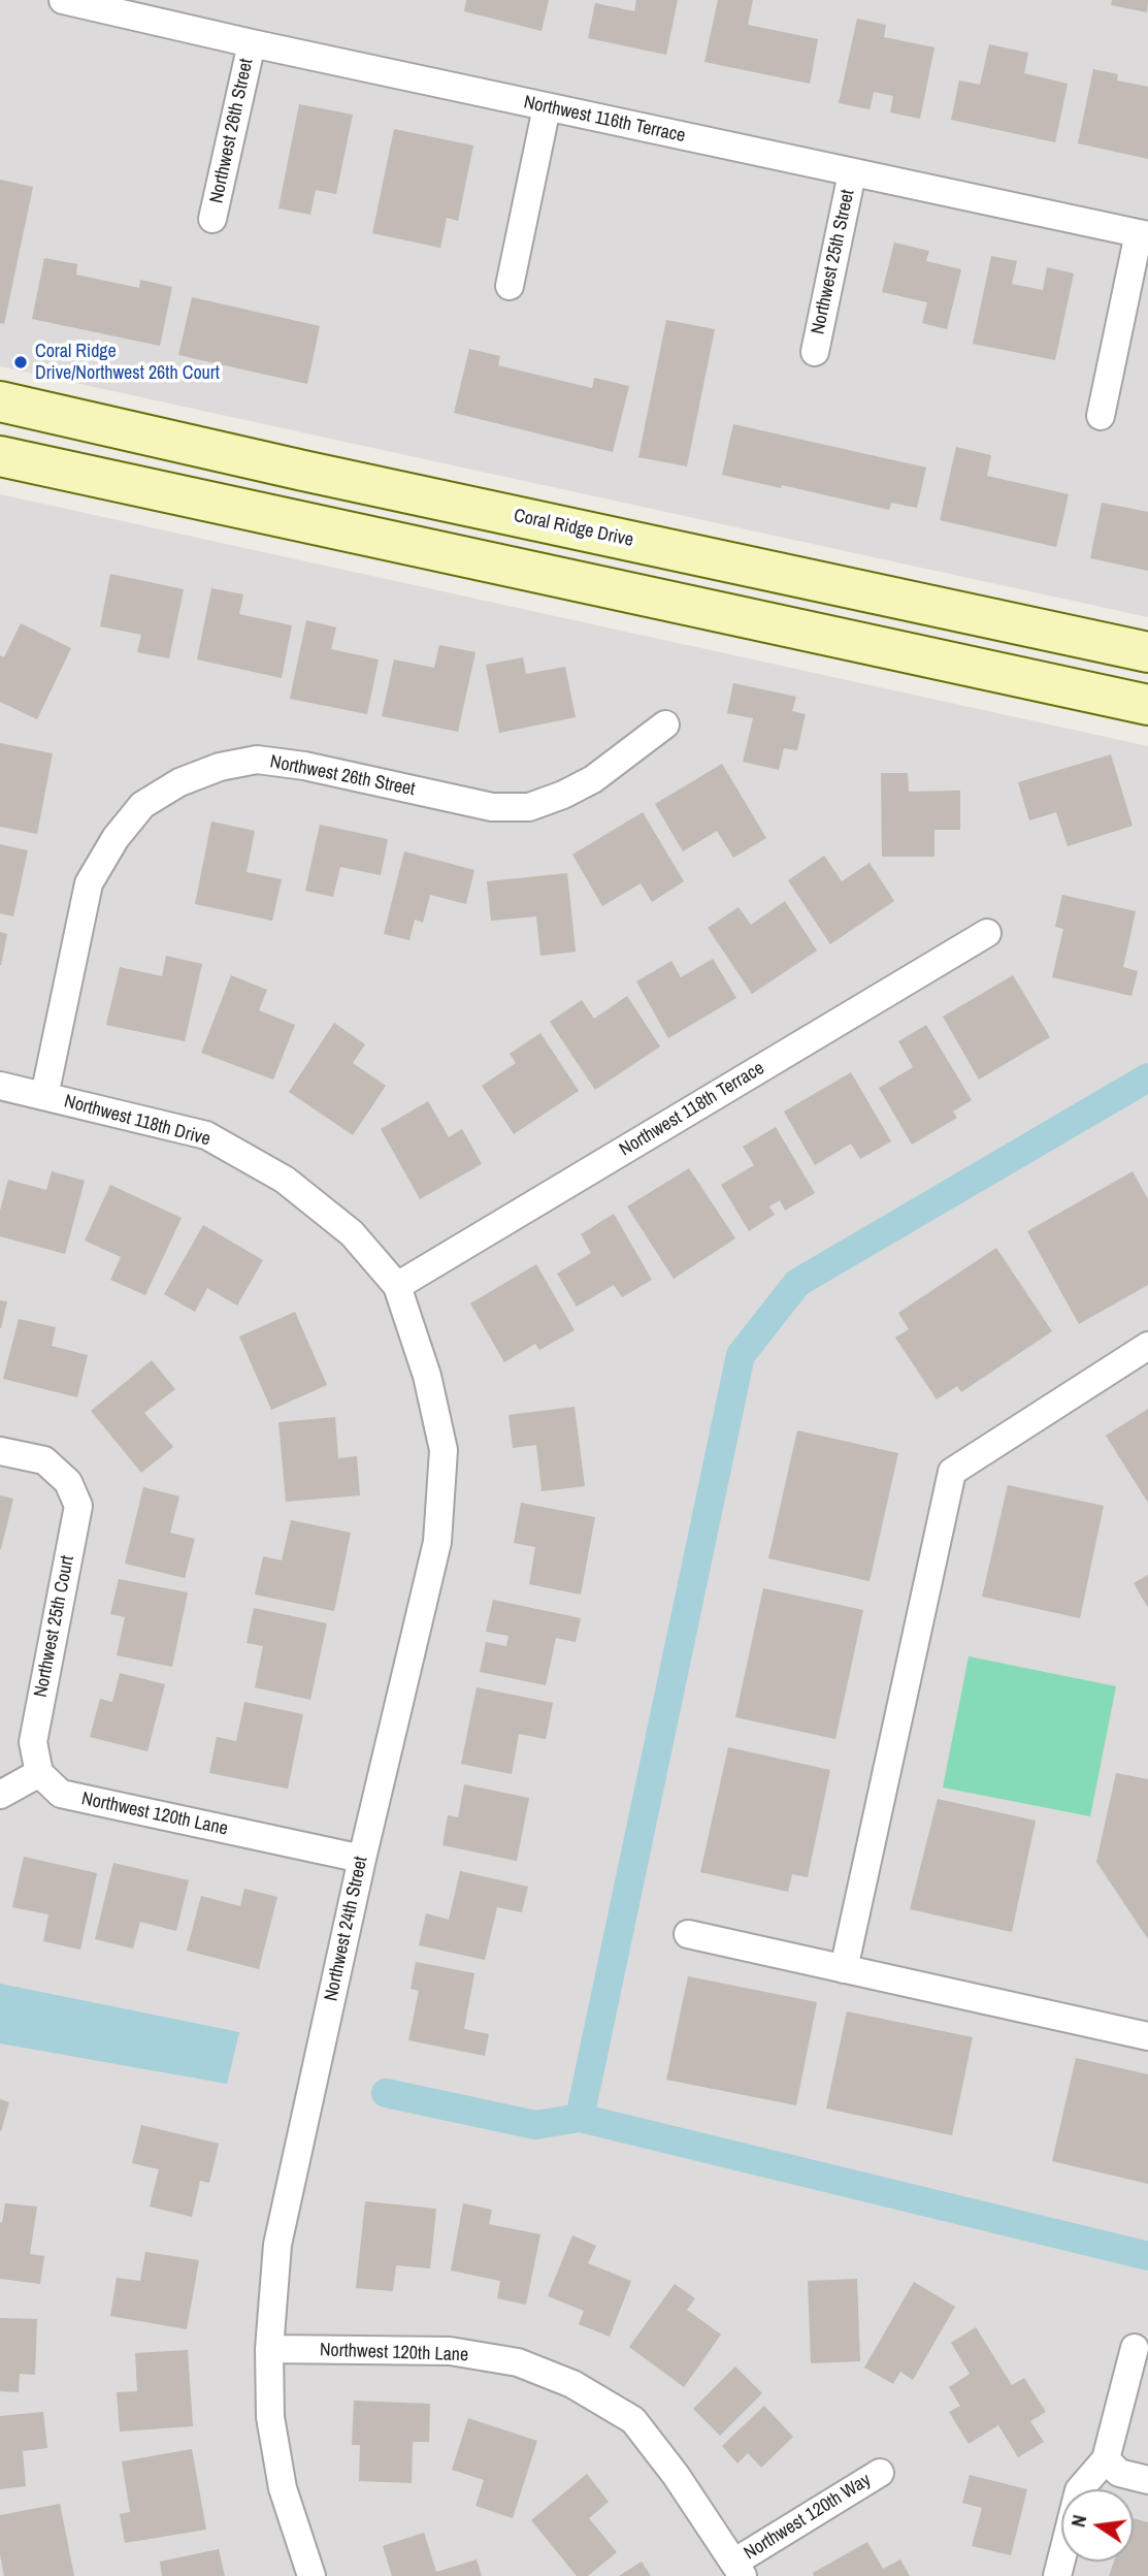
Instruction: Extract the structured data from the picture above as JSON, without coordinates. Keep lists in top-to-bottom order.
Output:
{
  "streets": {
    "main road": ["Coral Ridge Drive"],
    "street": [
      "Northwest 116th Terrace",
      "Northwest 26th Street",
      "Northwest 25th Street",
      "Northwest 118th Terrace",
      "Northwest 118th Drive",
      "Northwest 25th Court",
      "Northwest 120th Lane",
      "Northwest 24th Street",
      "Northwest 120th Way"
    ]
  },
  "crossings": [
    ["Northwest 116th Terrace", "Northwest 26th Street"],
    ["Northwest 116th Terrace", "Northwest 25th Street"],
    ["Northwest 26th Street", "Northwest 118th Drive"],
    ["Northwest 118th Terrace", "Northwest 118th Drive"],
    ["Northwest 118th Terrace", "Northwest 24th Street"],
    ["Northwest 118th Drive", "Northwest 24th Street"],
    ["Northwest 25th Court", "Northwest 120th Lane"],
    ["Northwest 120th Lane", "Northwest 24th Street"],
    ["Northwest 120th Lane", "Northwest 120th Way"]
  ],
  "places": ["Coral Ridge Drive/Northwest 26th Court"],
  "north": "left"
}
